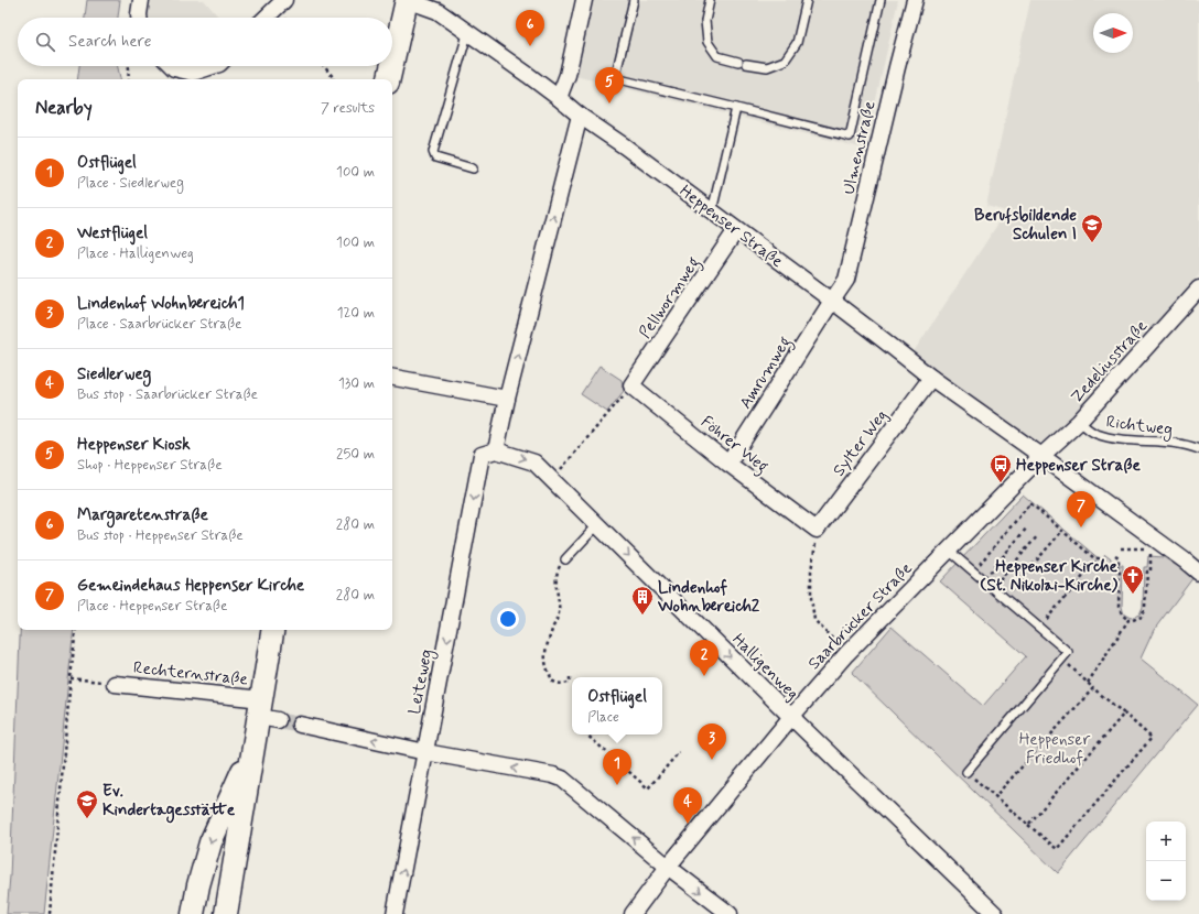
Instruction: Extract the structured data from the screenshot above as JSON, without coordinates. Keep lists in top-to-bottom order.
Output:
{
  "streets": {
    "street": [
      "Ulmenstraße",
      "Heppenser Straße",
      "Pellwormweg",
      "Zedeliusstraße",
      "Amrumweg",
      "Sylter Weg",
      "Föhrer Weg",
      "Saarbrücker Straße",
      "Halligenweg",
      "Rechternstraße",
      "Leiteweg"
    ],
    "lane": ["Richtweg"]
  },
  "crossings": [
    ["Ulmenstraße", "Heppenser Straße"],
    ["Ulmenstraße", "Amrumweg"],
    ["Heppenser Straße", "Pellwormweg"],
    ["Heppenser Straße", "Zedeliusstraße"],
    ["Heppenser Straße", "Amrumweg"],
    ["Heppenser Straße", "Sylter Weg"],
    ["Heppenser Straße", "Saarbrücker Straße"],
    ["Heppenser Straße", "Leiteweg"],
    ["Pellwormweg", "Föhrer Weg"],
    ["Zedeliusstraße", "Richtweg"],
    ["Zedeliusstraße", "Saarbrücker Straße"],
    ["Amrumweg", "Föhrer Weg"],
    ["Sylter Weg", "Föhrer Weg"],
    ["Saarbrücker Straße", "Halligenweg"],
    ["Halligenweg", "Leiteweg"]
  ],
  "one_way": ["Halligenweg"],
  "parks": ["Heppenser Friedhof"],
  "places": {
    "school or university": ["Berufsbildende Schulen I", "Ev. Kindertagesstätte"],
    "bus stop": ["Heppenser Straße"],
    "church": ["Heppenser Kirche (St. Nikolai-Kirche)"],
    "building": ["Lindenhof Wohnbereich2"]
  },
  "north": "right",
  "page": {
    "pins": [
      "6",
      "5",
      "7",
      "2",
      "3",
      "1",
      "4"
    ],
    "search": "Search here",
    "heading": ["Nearby", "7 results"],
    "list": [
      {
        "mark": "1",
        "name": "Ostflügel",
        "note": "Place · Siedlerweg",
        "value": "100 m"
      },
      {
        "mark": "2",
        "name": "Westflügel",
        "note": "Place · Halligenweg",
        "value": "100 m"
      },
      {
        "mark": "3",
        "name": "Lindenhof Wohnbereich1",
        "note": "Place · Saarbrücker Straße",
        "value": "120 m"
      },
      {
        "mark": "4",
        "name": "Siedlerweg",
        "note": "Bus stop · Saarbrücker Straße",
        "value": "130 m"
      },
      {
        "mark": "5",
        "name": "Heppenser Kiosk",
        "note": "Shop · Heppenser Straße",
        "value": "250 m"
      },
      {
        "mark": "6",
        "name": "Margaretenstraße",
        "note": "Bus stop · Heppenser Straße",
        "value": "280 m"
      },
      {
        "mark": "7",
        "name": "Gemeindehaus Heppenser Kirche",
        "note": "Place · Heppenser Straße",
        "value": "280 m"
      }
    ],
    "popup": ["Ostflügel", "Place"],
    "map_buttons": ["+", "−"]
  }
}
